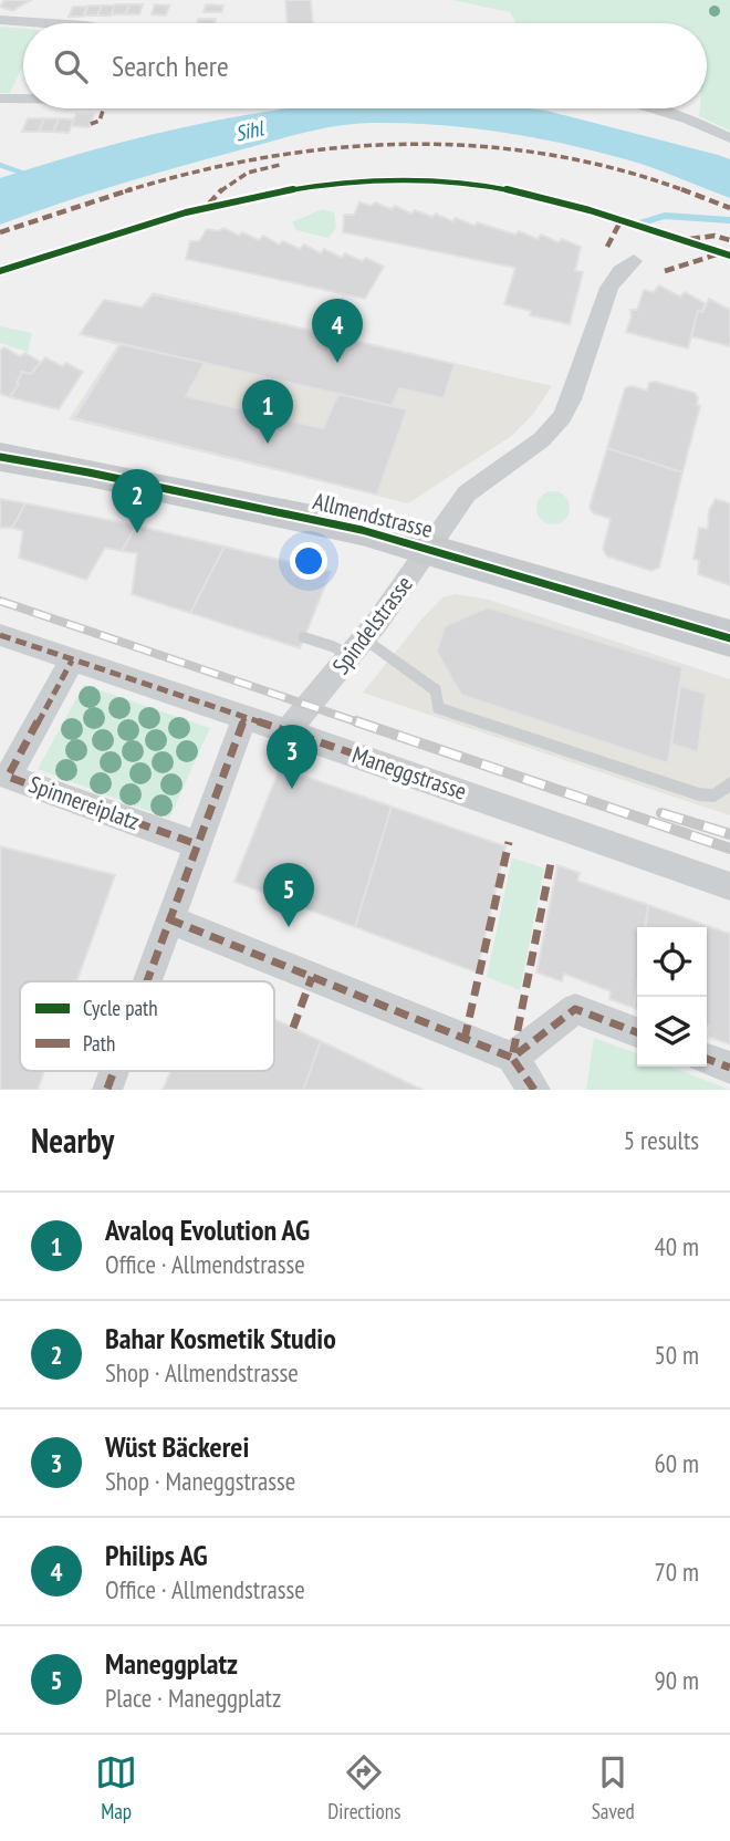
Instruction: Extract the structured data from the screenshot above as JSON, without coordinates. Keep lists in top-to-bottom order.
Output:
{
  "streets": {
    "main road": ["Allmendstrasse"],
    "street": ["Spindelstrasse", "Maneggstrasse", "Spinnereiplatz"]
  },
  "crossings": [
    ["Allmendstrasse", "Spindelstrasse"],
    ["Spindelstrasse", "Maneggstrasse"],
    ["Maneggstrasse", "Spinnereiplatz"]
  ],
  "water": ["Sihl"],
  "legend": ["Cycle path", "Path"],
  "page": {
    "search": "Search here",
    "pins": [
      "4",
      "1",
      "2",
      "3",
      "5"
    ],
    "heading": ["Nearby", "5 results"],
    "list": [
      {
        "mark": "1",
        "name": "Avaloq Evolution AG",
        "note": "Office · Allmendstrasse",
        "value": "40 m"
      },
      {
        "mark": "2",
        "name": "Bahar Kosmetik Studio",
        "note": "Shop · Allmendstrasse",
        "value": "50 m"
      },
      {
        "mark": "3",
        "name": "Wüst Bäckerei",
        "note": "Shop · Maneggstrasse",
        "value": "60 m"
      },
      {
        "mark": "4",
        "name": "Philips AG",
        "note": "Office · Allmendstrasse",
        "value": "70 m"
      },
      {
        "mark": "5",
        "name": "Maneggplatz",
        "note": "Place · Maneggplatz",
        "value": "90 m"
      }
    ],
    "nav": ["Map", "Directions", "Saved"]
  }
}
